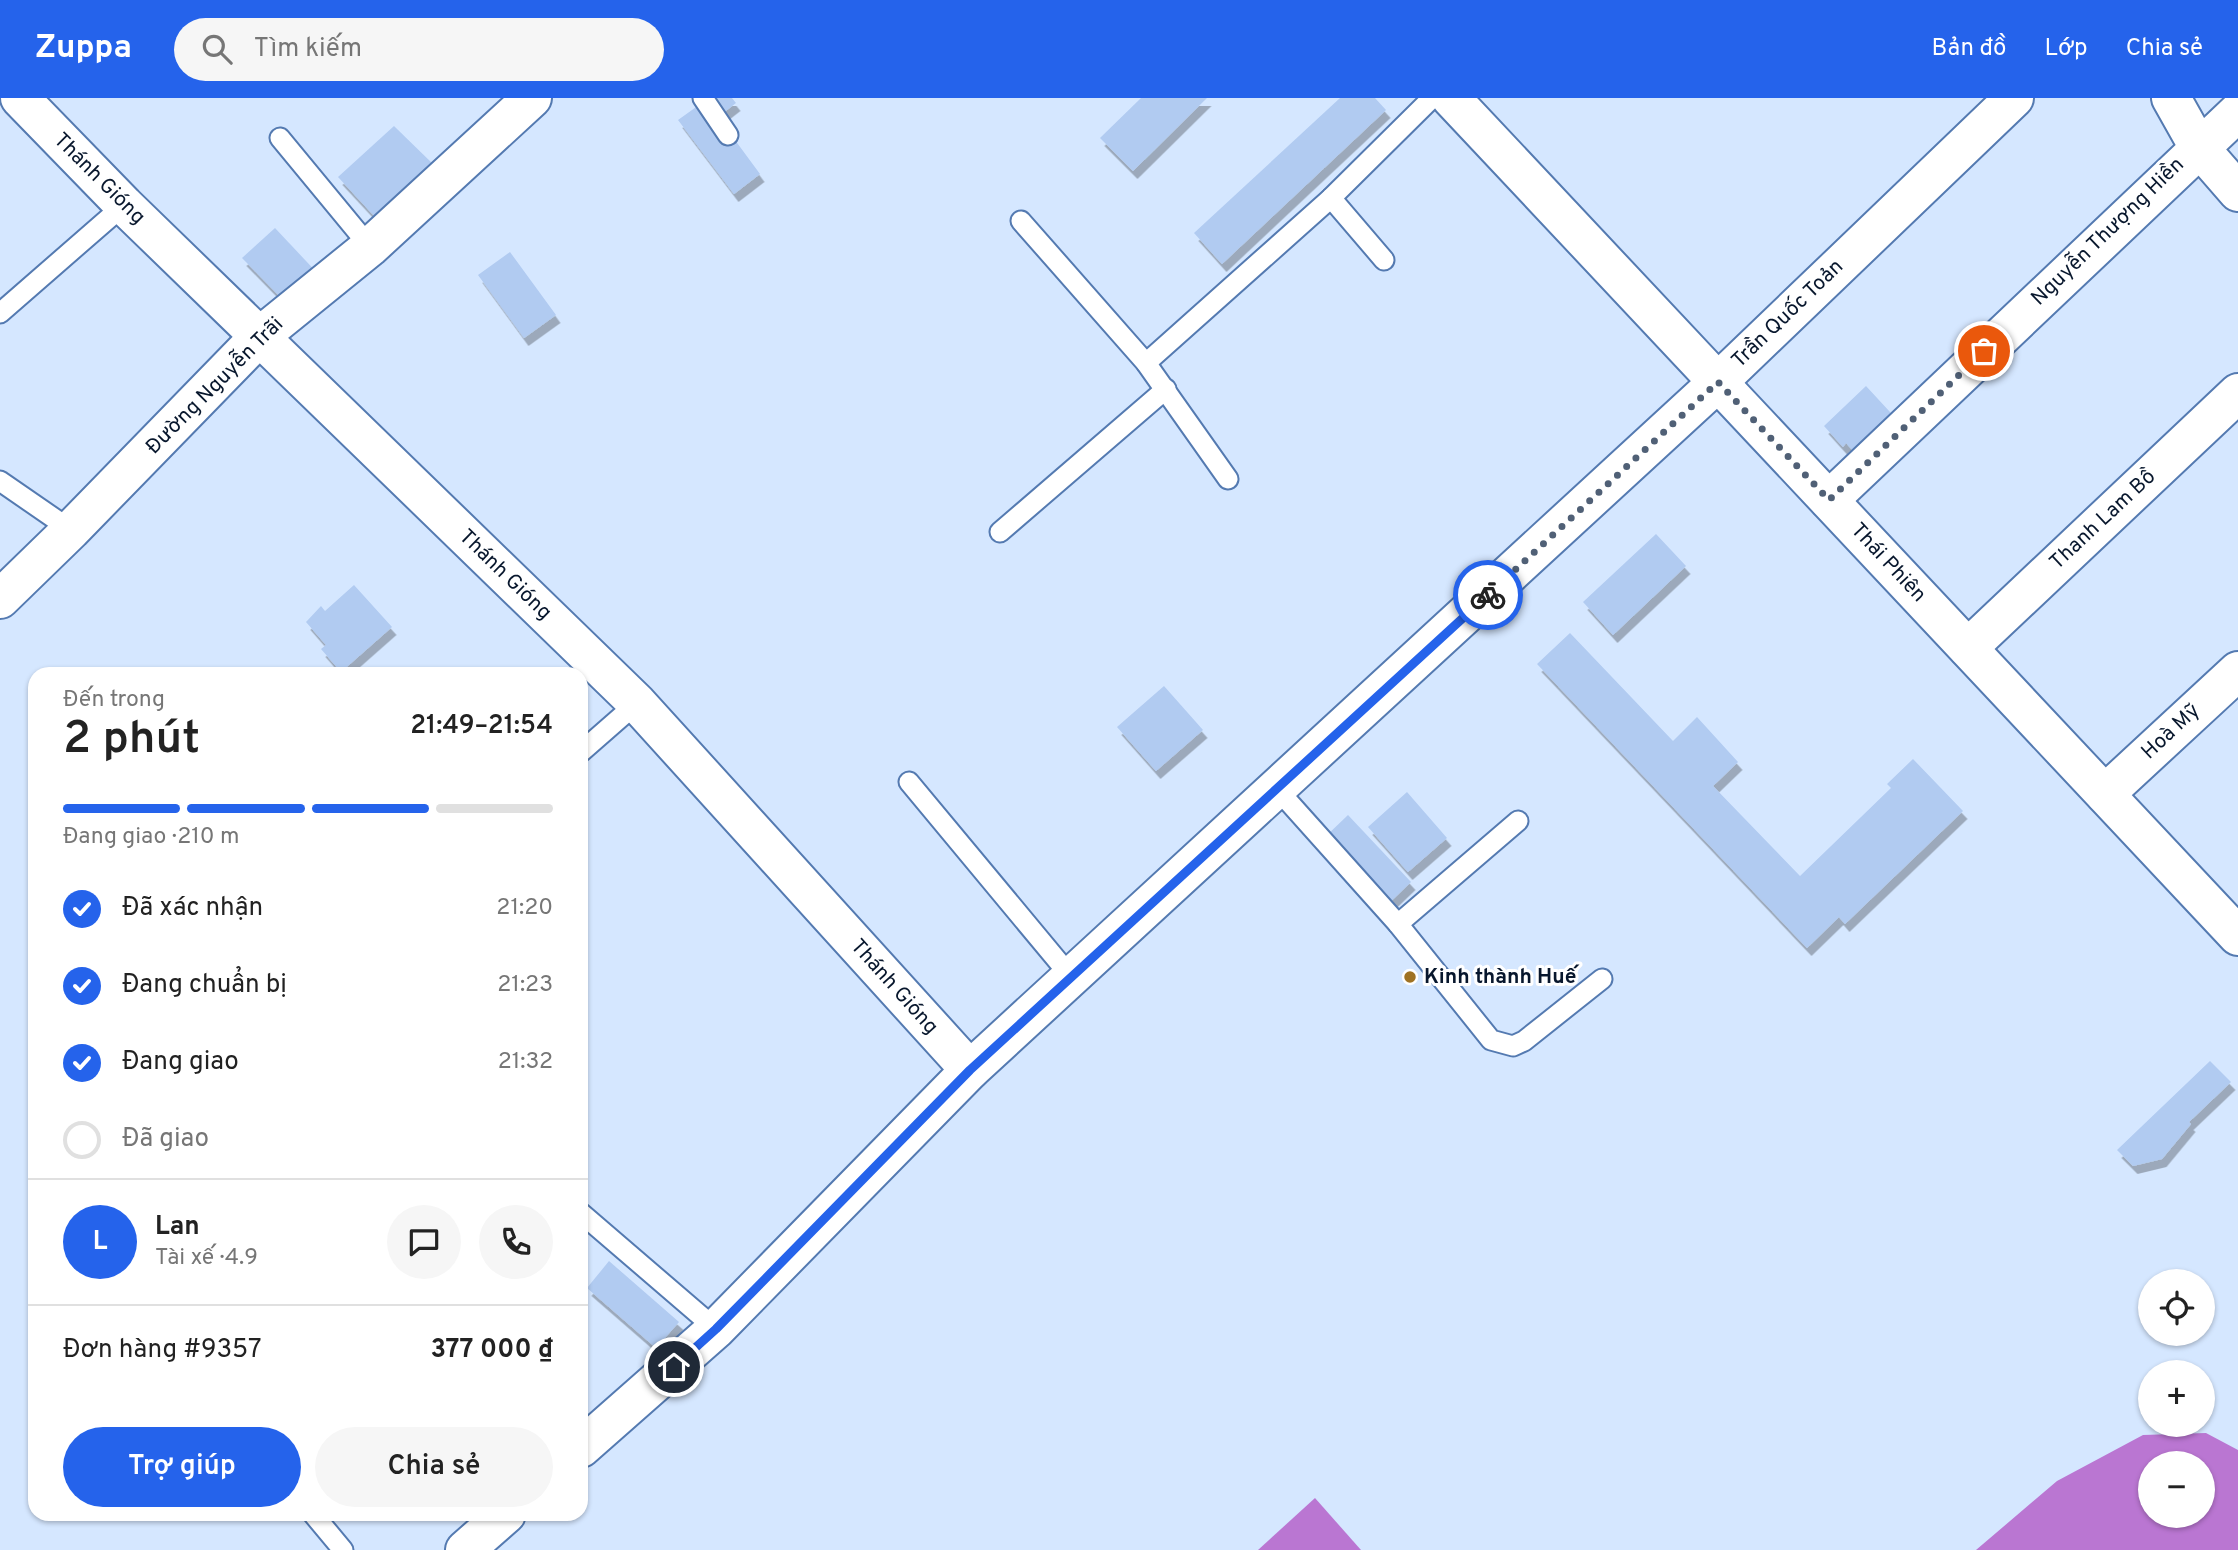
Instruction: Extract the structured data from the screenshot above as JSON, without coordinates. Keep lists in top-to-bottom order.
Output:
{
  "streets": {
    "street": [
      "Thánh Gióng",
      "Nguyễn Thượng Hiền",
      "Trần Quốc Toản",
      "Đường Nguyễn Trãi",
      "Thanh Lam Bồ",
      "Thái Phiên",
      "Hoà Mỹ"
    ]
  },
  "crossings": [
    ["Thánh Gióng", "Trần Quốc Toản"],
    ["Thánh Gióng", "Đường Nguyễn Trãi"],
    ["Nguyễn Thượng Hiền", "Thái Phiên"],
    ["Trần Quốc Toản", "Thái Phiên"],
    ["Thanh Lam Bồ", "Thái Phiên"],
    ["Thái Phiên", "Hoà Mỹ"]
  ],
  "places": ["Kinh thành Huế"],
  "page": {
    "header": "Zuppa",
    "search": "Tìm kiếm",
    "nav": ["Bản đồ", "Lớp", "Chia sẻ"],
    "heading": ["2 phút", "Đến trong", "21:49–21:54"],
    "panel": [
      "Lan",
      "Tài xế · 4.9",
      "Đơn hàng #9357",
      "377 000 ₫"
    ],
    "bar": "Đang giao · 210 m",
    "list": [
      ["Đã xác nhận", "21:20"],
      ["Đang chuẩn bị", "21:23"],
      ["Đang giao", "21:32"],
      "Đã giao"
    ],
    "round": "L",
    "map_buttons": ["+", "−"],
    "buttons": ["Trợ giúp", "Chia sẻ"]
  }
}
